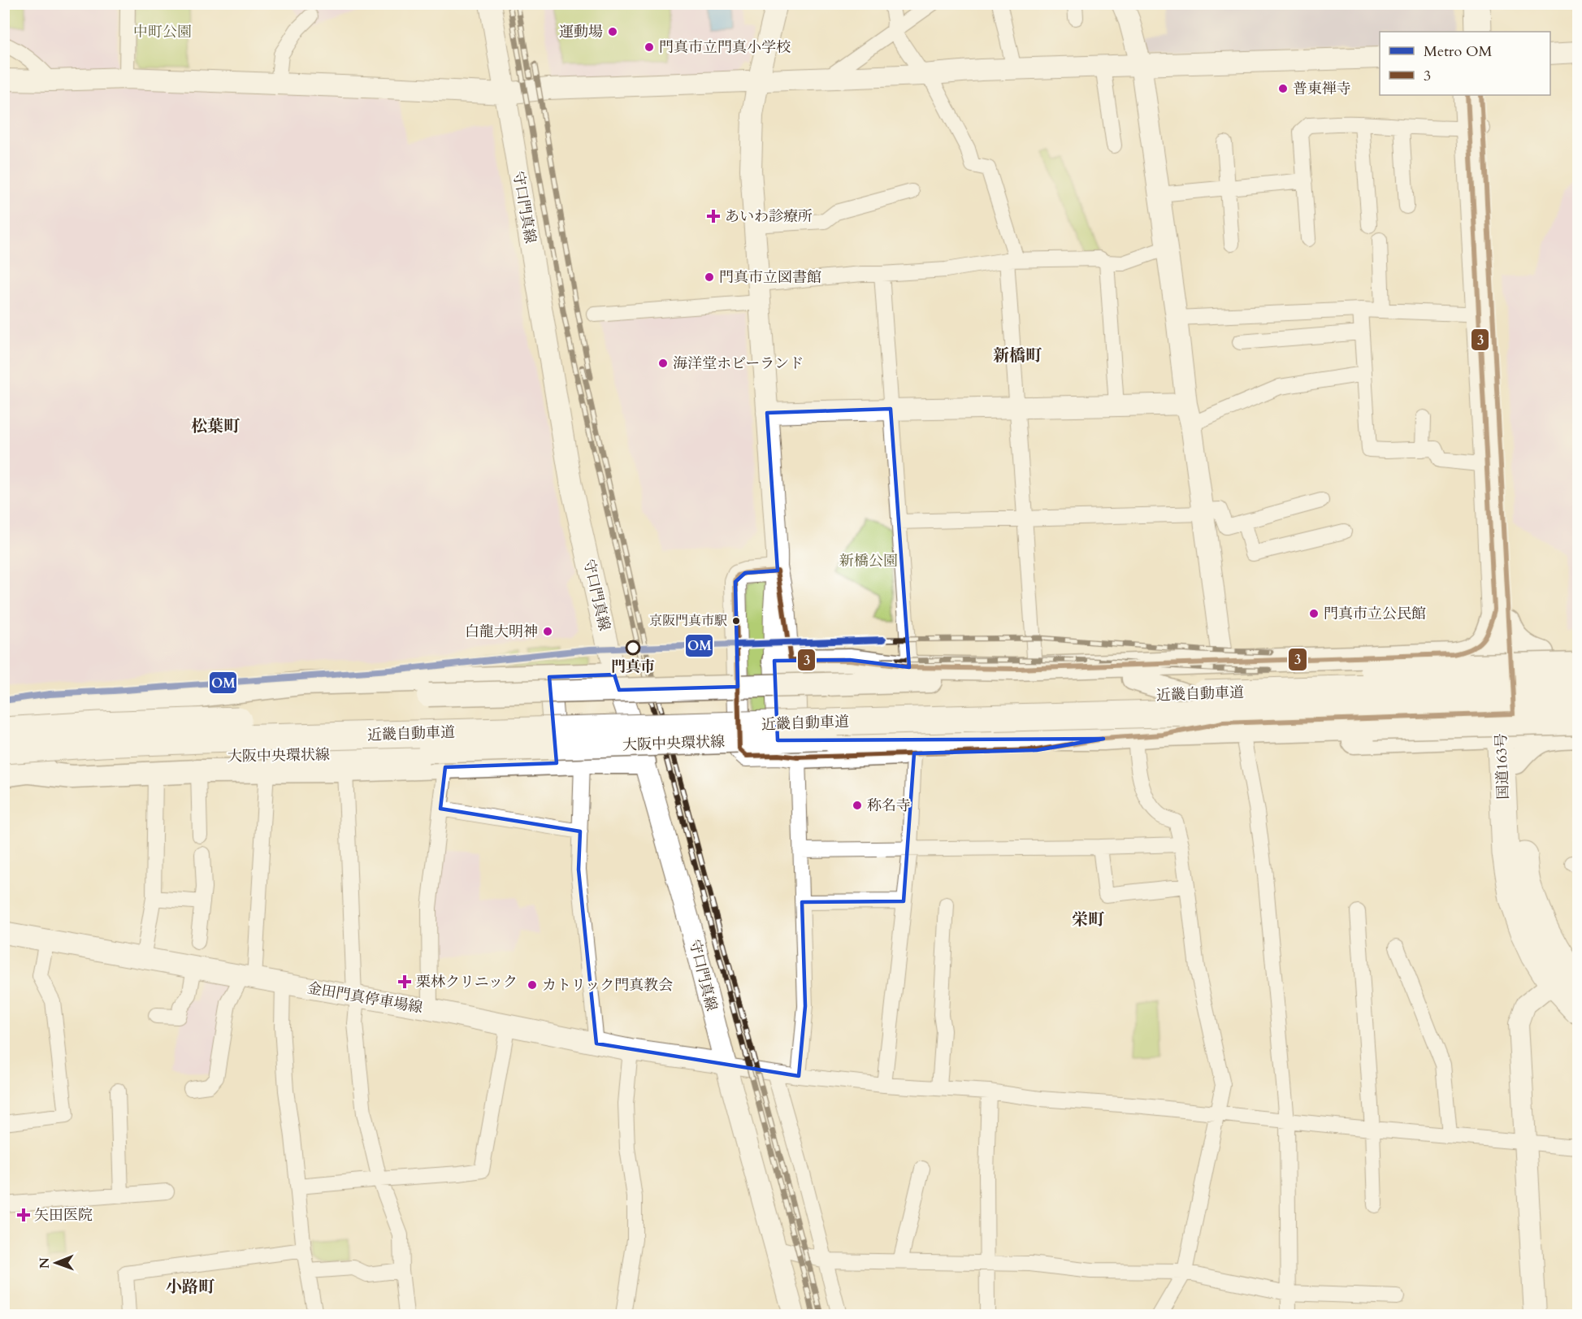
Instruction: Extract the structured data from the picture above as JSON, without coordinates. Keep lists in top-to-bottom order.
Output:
{
  "streets": {
    "highway": ["近畿自動車道", "国道163号"],
    "main road": ["大阪中央環状線"],
    "street": ["守口門真線", "金田門真停車場線"]
  },
  "crossings": [
    ["守口門真線", "金田門真停車場線"]
  ],
  "districts": [
    "新橋町",
    "松葉町",
    "栄町",
    "小路町"
  ],
  "parks": ["中町公園", "新橋公園"],
  "places": {
    "other": [
      "運動場",
      "門真市立門真小学校",
      "普東禅寺",
      "門真市立図書館",
      "海洋堂ホビーランド",
      "門真市立公民館",
      "京阪門真市駅",
      "白龍大明神",
      "門真市",
      "称名寺",
      "カトリック門真教会"
    ],
    "health": ["あいわ診療所", "栗林クリニック", "矢田医院"]
  },
  "lines": ["transit line 3", "metro line OM"],
  "legend": ["Metro OM", "3"],
  "north": "left"
}
